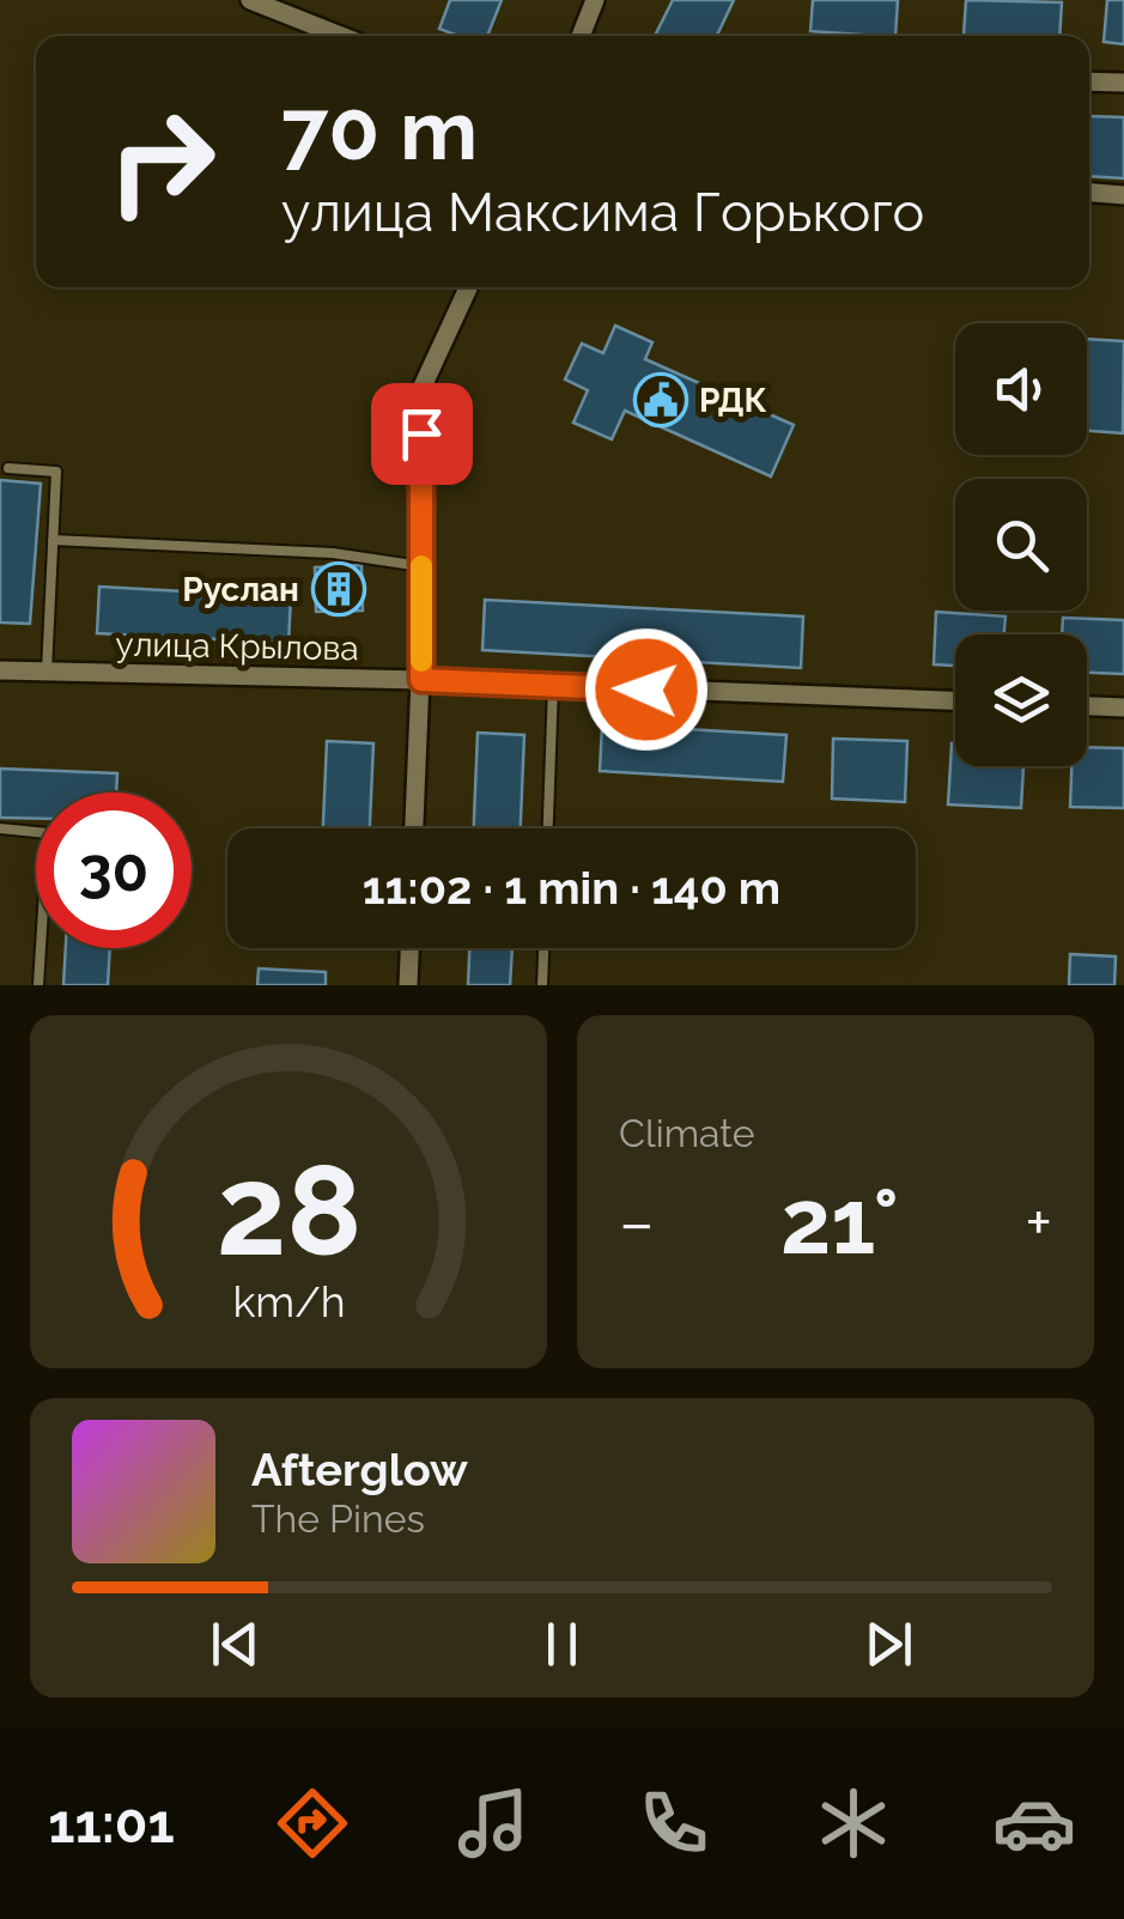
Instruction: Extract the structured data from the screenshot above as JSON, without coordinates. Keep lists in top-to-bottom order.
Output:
{
  "streets": {
    "street": ["улица Крылова"]
  },
  "places": {
    "public building": ["РДК"],
    "building": ["Руслан"]
  },
  "page": {
    "turn": ["70 m", "улица Максима Горького"],
    "limit": "30",
    "trip": "11:02 · 1 min · 140 m",
    "tile": "Climate",
    "heat": ["−", "21°", "+"],
    "song": ["Afterglow", "The Pines"],
    "tabs": "11:01",
    "gauge": ["28", "km/h"]
  }
}
